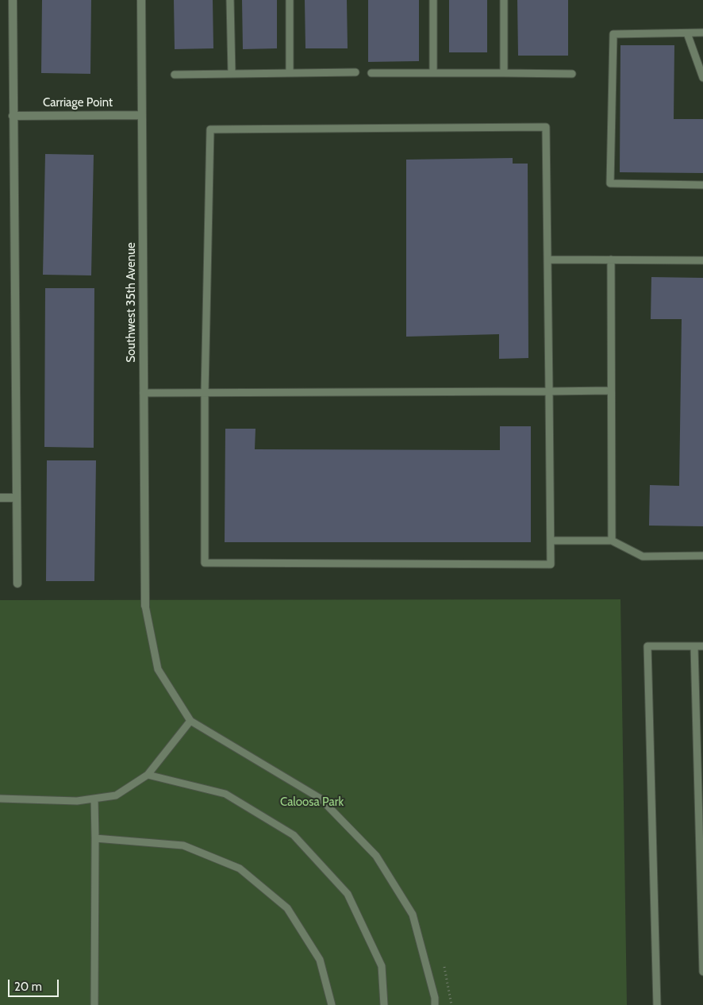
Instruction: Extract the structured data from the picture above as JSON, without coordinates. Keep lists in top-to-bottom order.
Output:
{
  "streets": {
    "street": ["Carriage Point", "Southwest 35th Avenue"]
  },
  "crossings": [
    ["Carriage Point", "Southwest 35th Avenue"]
  ],
  "parks": ["Caloosa Park"],
  "scale_bar": "20 m"
}
